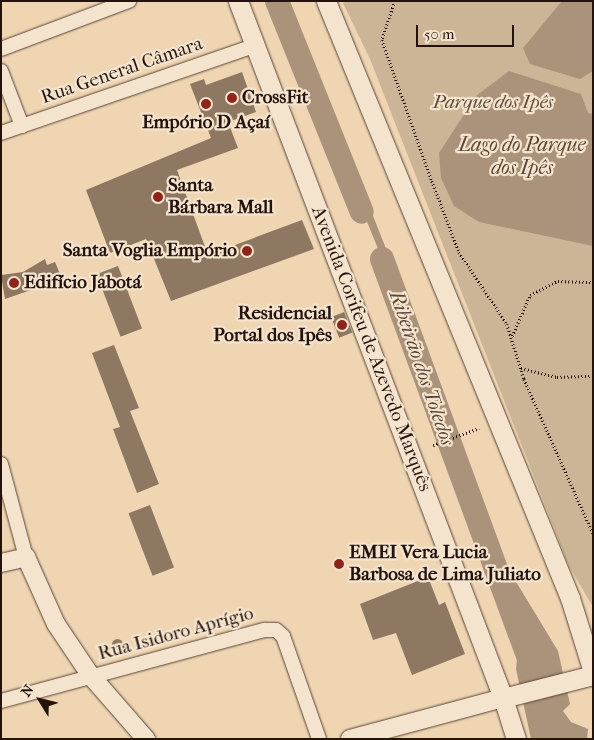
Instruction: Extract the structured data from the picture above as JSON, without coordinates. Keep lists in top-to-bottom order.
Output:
{
  "streets": {
    "main road": ["Avenida Corifeu de Azevedo Marquês"],
    "street": ["Rua General Câmara", "Rua Isidoro Aprígio"]
  },
  "crossings": [
    ["Rua General Câmara", "Avenida Corifeu de Azevedo Marquês"]
  ],
  "water": ["Lago do Parque dos Ipês", "Ribeirão dos Toledos"],
  "parks": ["Parque dos Ipês"],
  "places": [
    "CrossFit",
    "Empório D Açaí",
    "Santa Bárbara Mall",
    "Santa Voglia Empório",
    "Edifício Jabotá",
    "Residencial Portal dos Ipês",
    "EMEI Vera Lucia Barbosa de Lima Juliato"
  ],
  "scale_bar": "50 m",
  "north": "top left"
}
